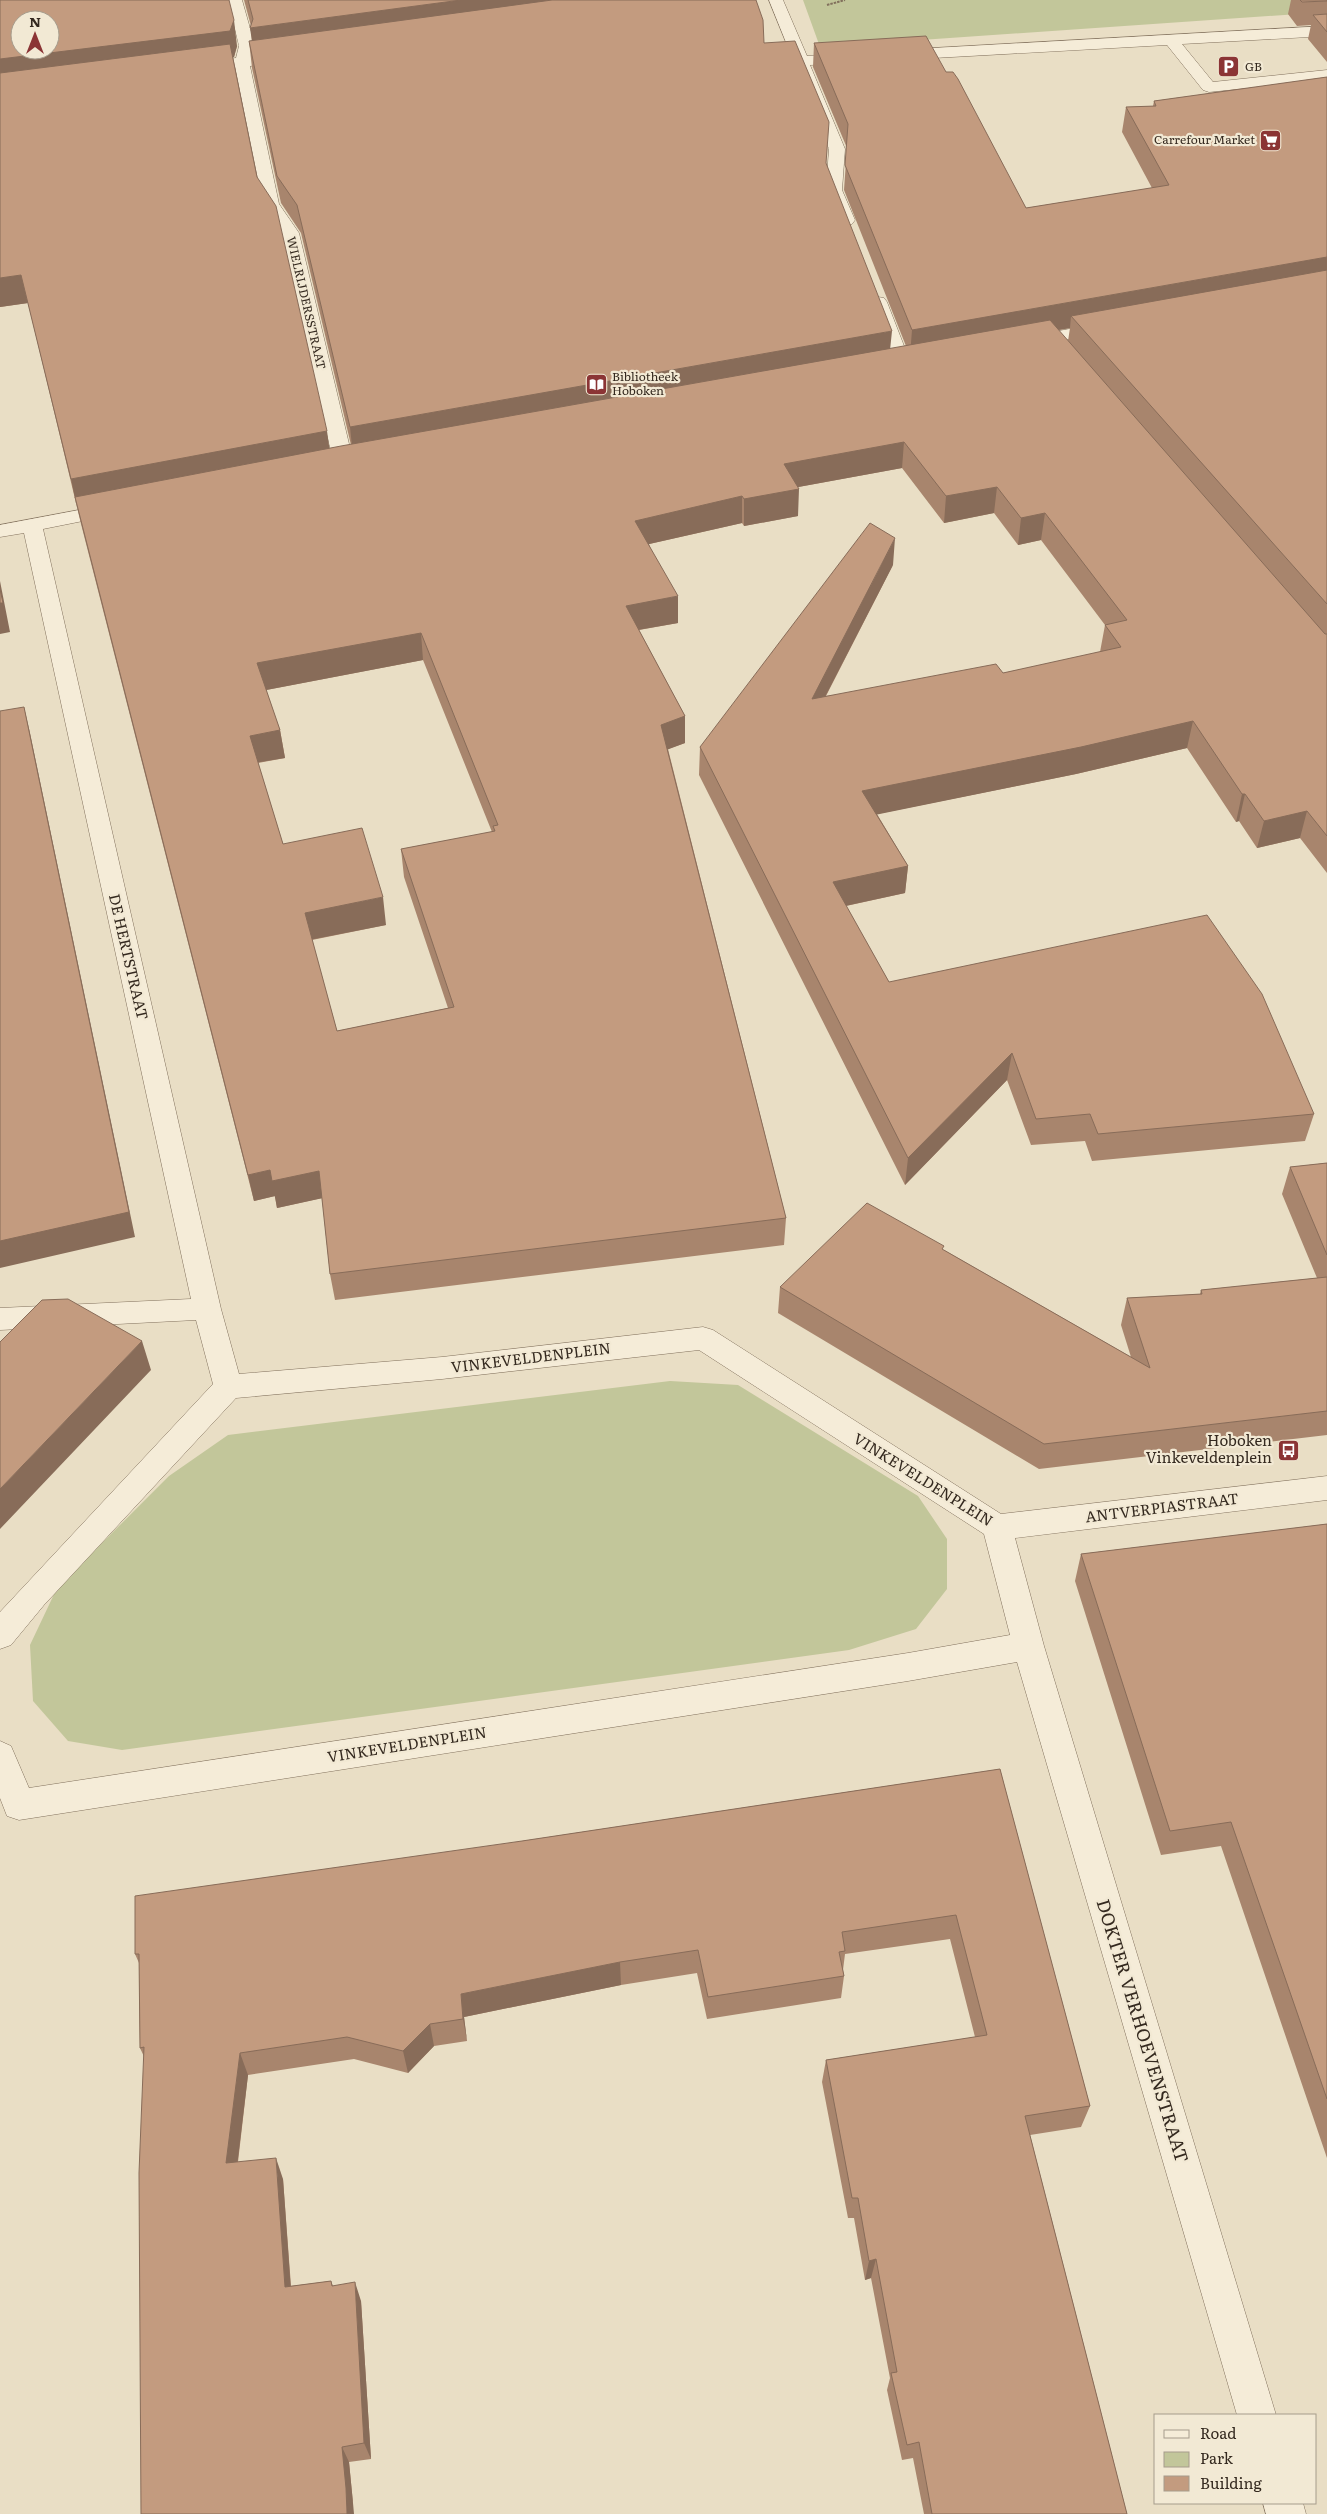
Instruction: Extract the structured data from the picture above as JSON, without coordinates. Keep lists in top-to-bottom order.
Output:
{
  "streets": {
    "street": [
      "WIELRIJDERSSTRAAT",
      "DE HERTSTRAAT",
      "VINKEVELDENPLEIN",
      "ANTVERPIASTRAAT",
      "DOKTER VERHOEVENSTRAAT"
    ]
  },
  "crossings": [
    ["DE HERTSTRAAT", "VINKEVELDENPLEIN"],
    ["VINKEVELDENPLEIN", "ANTVERPIASTRAAT"],
    ["VINKEVELDENPLEIN", "DOKTER VERHOEVENSTRAAT"]
  ],
  "places": {
    "parking": ["GB"],
    "supermarket": ["Carrefour Market"],
    "library": ["Bibliotheek Hoboken"],
    "bus stop": ["Hoboken Vinkeveldenplein"]
  },
  "legend": ["Road", "Park", "Building"],
  "north": "top"
}
